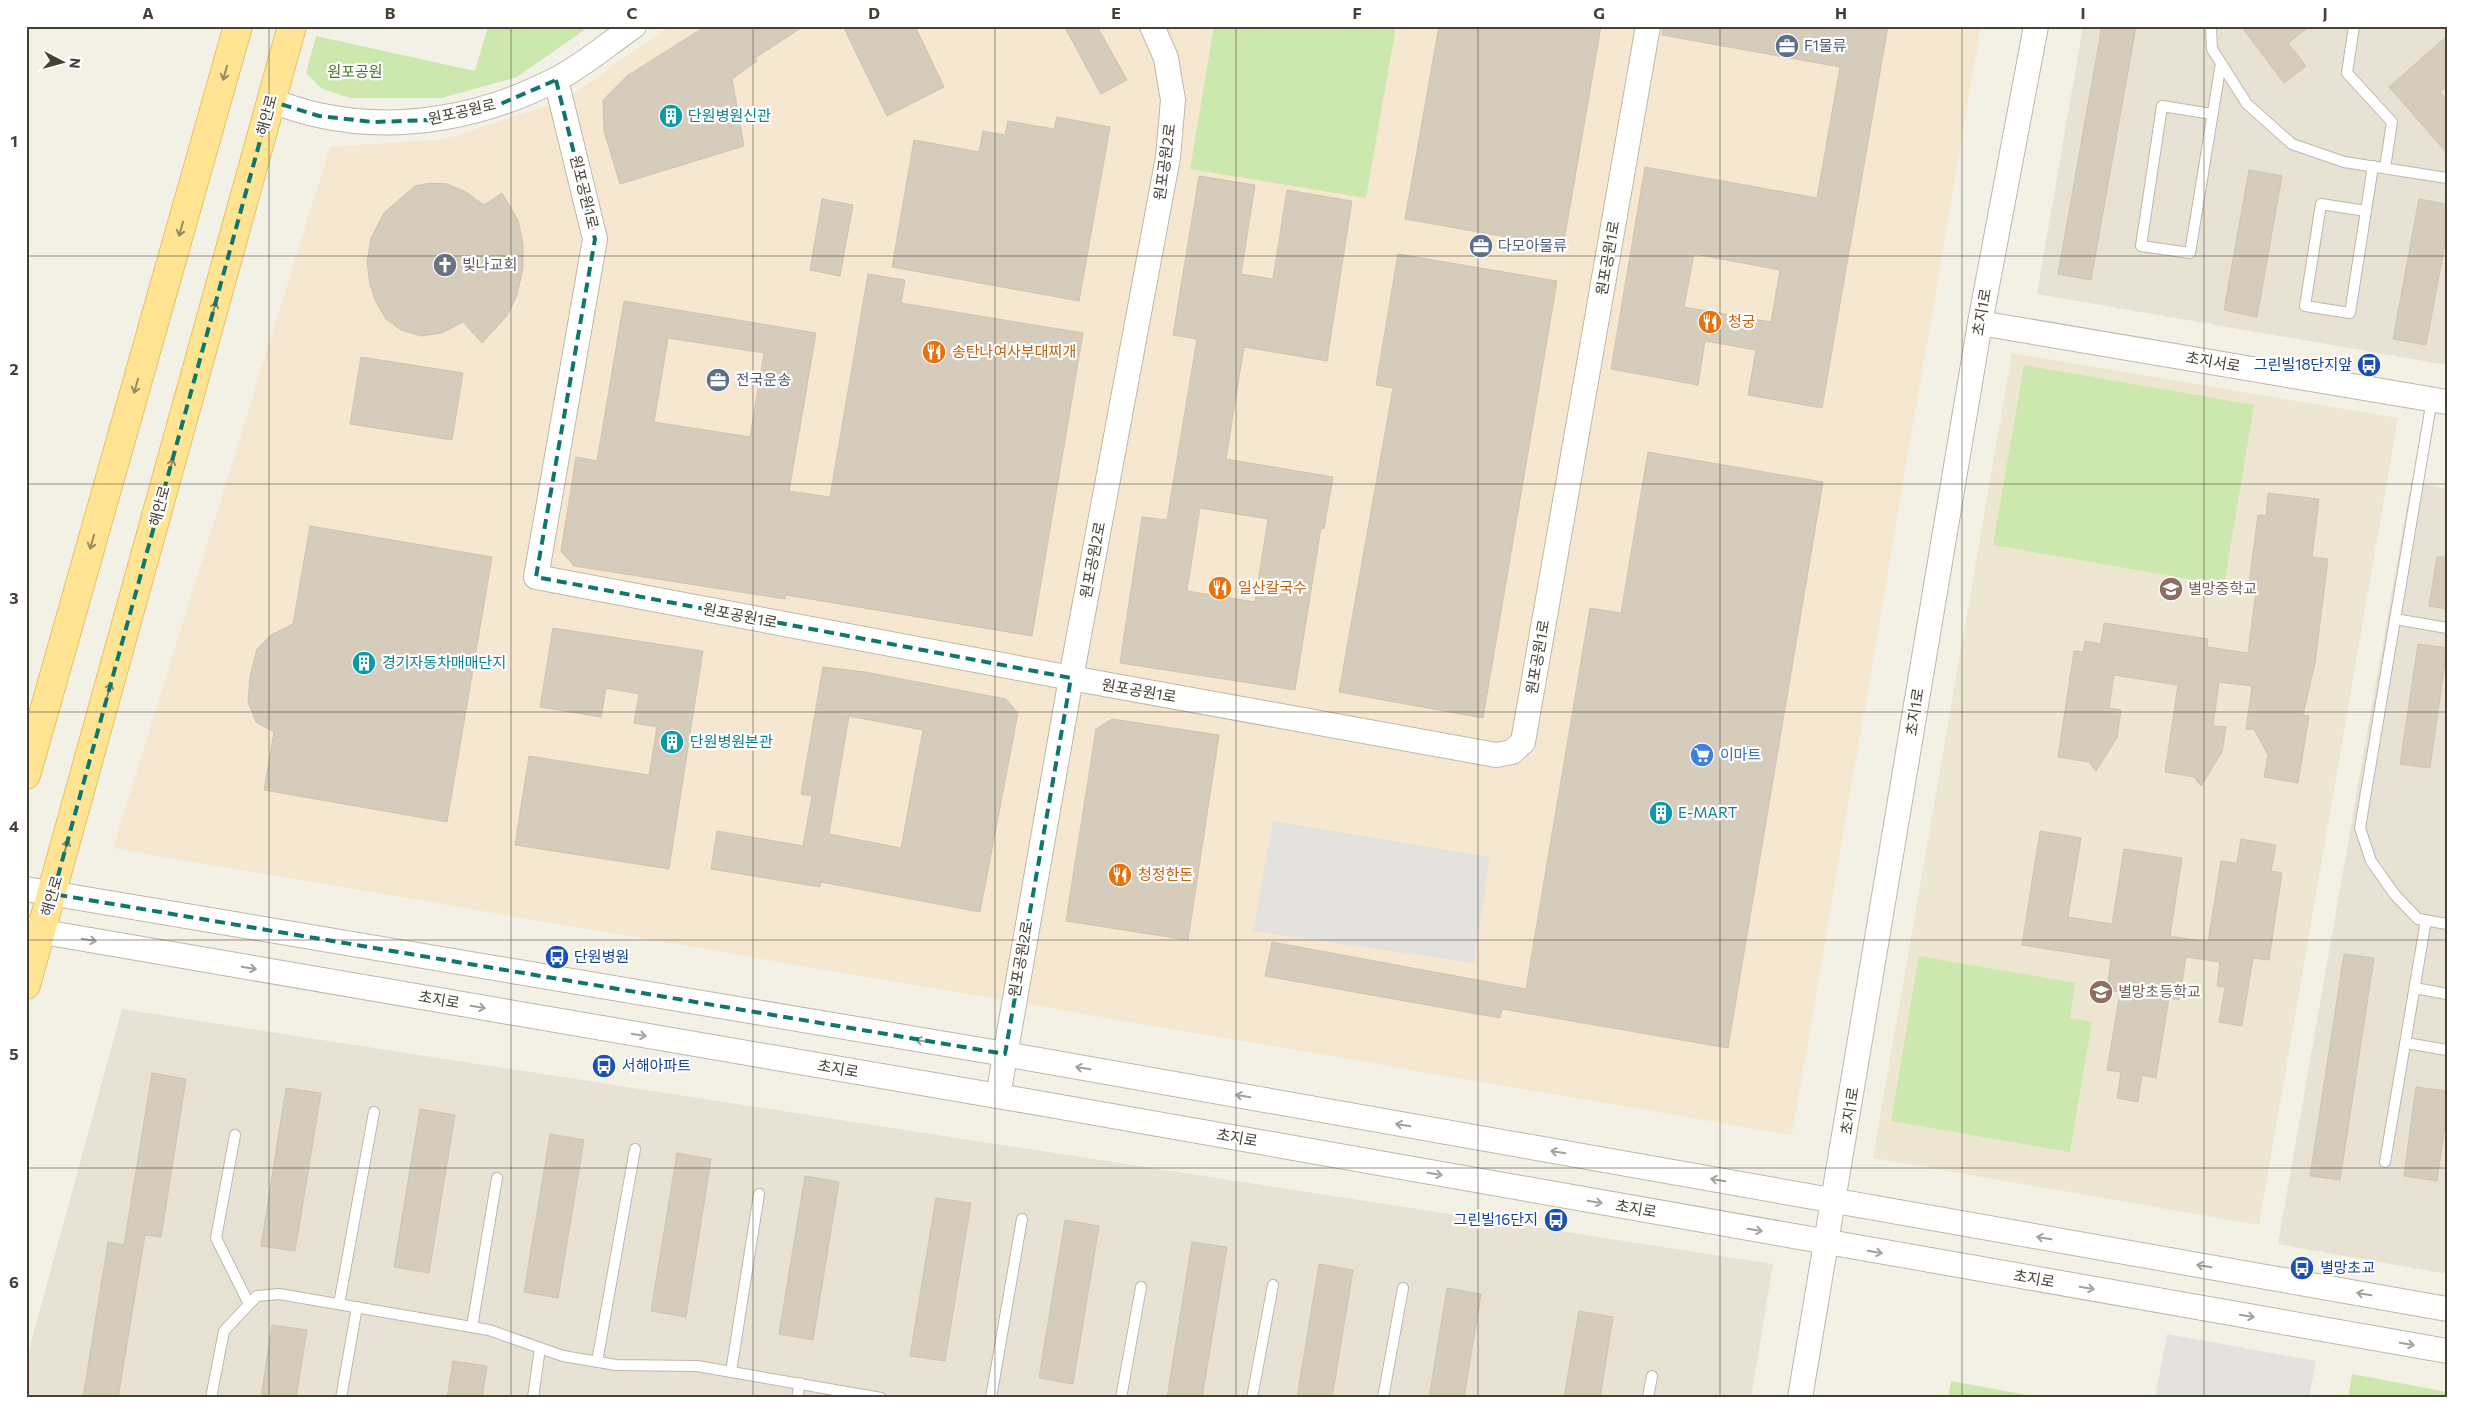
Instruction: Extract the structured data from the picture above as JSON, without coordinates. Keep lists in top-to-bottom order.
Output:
{
  "streets": {
    "main road": ["해안로"],
    "street": [
      "원포공원로",
      "원포공원2로",
      "원포공원1로",
      "초지1로",
      "초지서로",
      "초지로"
    ]
  },
  "crossings": [
    ["원포공원로", "해안로"],
    ["원포공원로", "원포공원1로"],
    ["해안로", "초지로"],
    ["원포공원2로", "원포공원1로"],
    ["원포공원2로", "초지로"],
    ["초지1로", "초지서로"],
    ["초지1로", "초지로"]
  ],
  "parks": ["원포공원"],
  "places": {
    "office": ["F1물류", "다모아물류", "전국운송"],
    "building": [
      "단원병원신관",
      "경기자동차매매단지",
      "단원병원본관",
      "E-MART"
    ],
    "church": ["빛나교회"],
    "restaurant": [
      "청궁",
      "송탄나여사부대찌개",
      "일산칼국수",
      "청정한돈"
    ],
    "bus stop": [
      "그린빌18단지앞",
      "단원병원",
      "서해아파트",
      "그린빌16단지",
      "별망초교"
    ],
    "school or university": ["별망중학교", "별망초등학교"],
    "supermarket": ["이마트"]
  },
  "north": "right",
  "grid": {
    "columns": [
      "A",
      "B",
      "C",
      "D",
      "E",
      "F",
      "G",
      "H",
      "I",
      "J"
    ],
    "rows": [
      "1",
      "2",
      "3",
      "4",
      "5",
      "6"
    ]
  }
}
